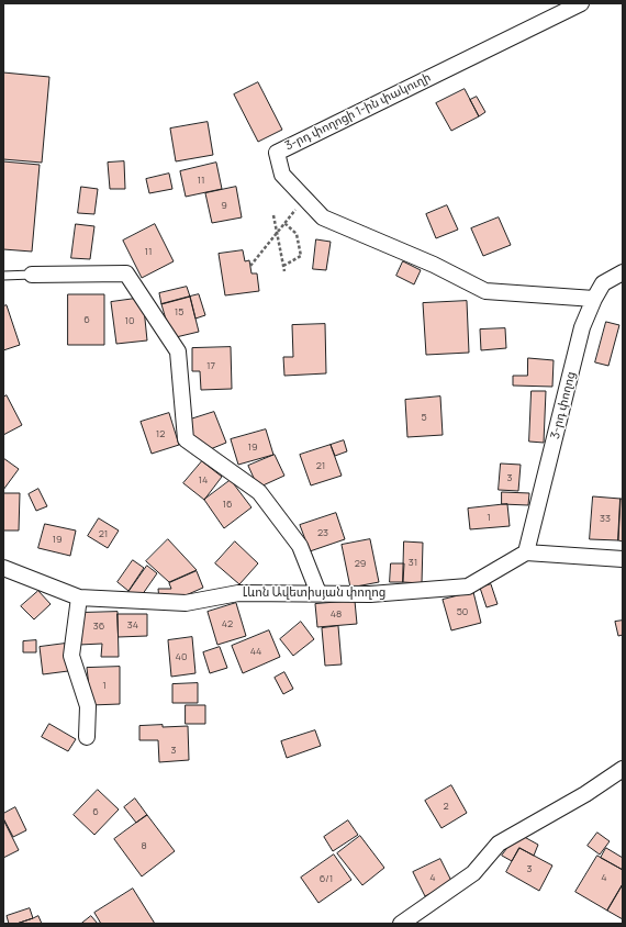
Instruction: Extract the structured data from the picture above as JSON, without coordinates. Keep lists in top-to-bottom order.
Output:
{
  "streets": {
    "street": ["3-րդ փողոցի 1-ին փակուղի", "3-րդ փողոց", "Լևոն Ավետիսյան փողոց"]
  },
  "crossings": [
    ["3-րդ փողոցի 1-ին փակուղի", "3-րդ փողոց"],
    ["3-րդ փողոց", "Լևոն Ավետիսյան փողոց"]
  ],
  "house_numbers": [
    "11",
    "9",
    "11",
    "15",
    "6",
    "10",
    "17",
    "5",
    "12",
    "19",
    "21",
    "3",
    "14",
    "16",
    "1",
    "33",
    "23",
    "21",
    "19",
    "31",
    "29",
    "50",
    "48",
    "42",
    "34",
    "36",
    "44",
    "40",
    "1",
    "3",
    "2",
    "6",
    "8",
    "3",
    "4",
    "4",
    "6/1"
  ]
}
